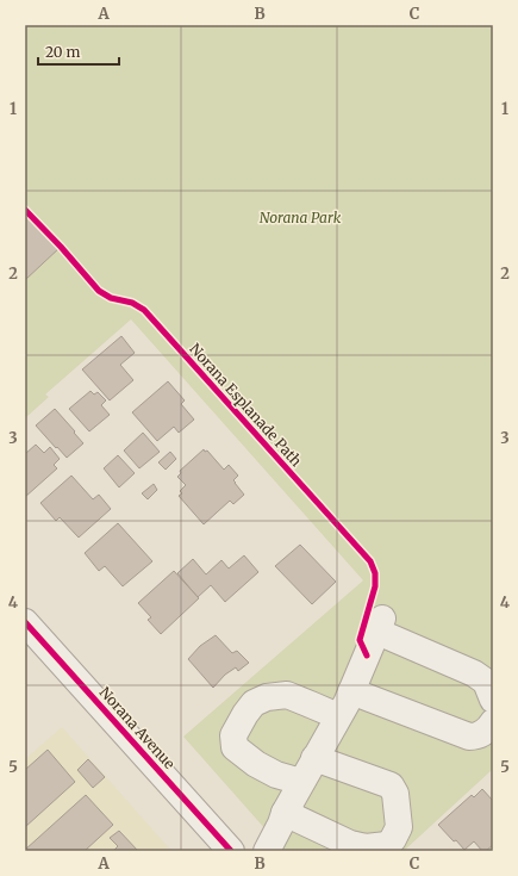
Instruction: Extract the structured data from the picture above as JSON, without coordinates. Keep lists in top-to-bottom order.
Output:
{
  "streets": {
    "street": ["Norana Avenue"],
    "cycle path": ["Norana Esplanade Path"]
  },
  "parks": ["Norana Park"],
  "scale_bar": "20 m",
  "grid": {
    "columns": ["A", "B", "C"],
    "rows": [
      "1",
      "2",
      "3",
      "4",
      "5"
    ]
  }
}
